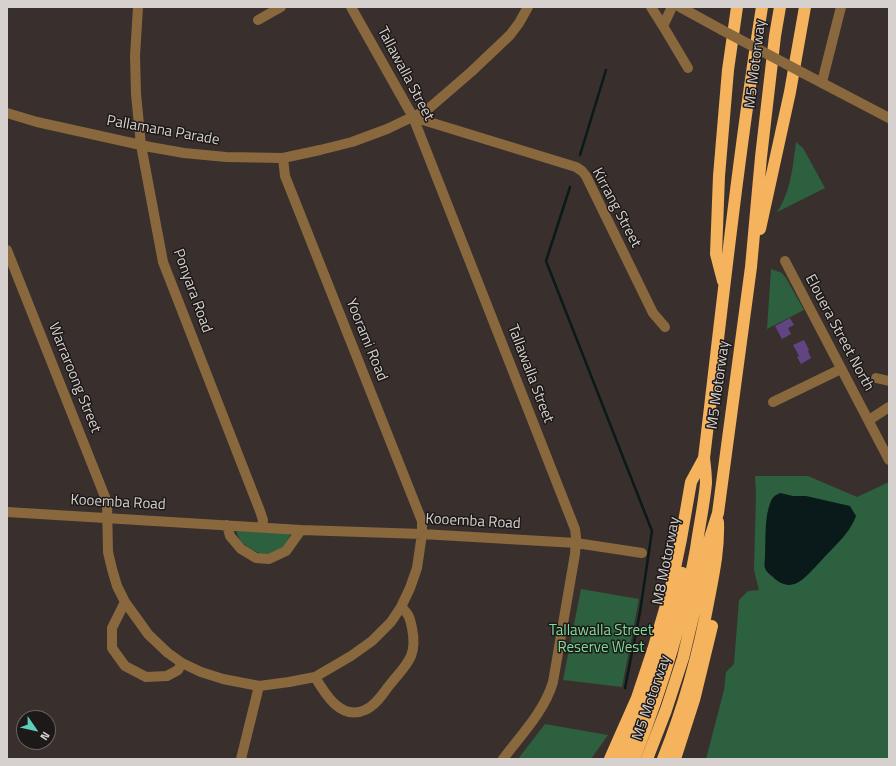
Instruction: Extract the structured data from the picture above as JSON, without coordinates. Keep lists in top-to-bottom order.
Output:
{
  "streets": {
    "highway": ["M5 Motorway", "M8 Motorway"],
    "street": [
      "Tallawalla Street",
      "Pallamana Parade",
      "Kirrang Street",
      "Ponyara Road",
      "Elouera Street North",
      "Yoorami Road",
      "Warraroong Street",
      "Kooemba Road"
    ]
  },
  "crossings": [
    ["M5 Motorway", "M8 Motorway"],
    ["Tallawalla Street", "Pallamana Parade"],
    ["Tallawalla Street", "Kirrang Street"],
    ["Tallawalla Street", "Kooemba Road"],
    ["Pallamana Parade", "Kirrang Street"],
    ["Pallamana Parade", "Ponyara Road"],
    ["Pallamana Parade", "Yoorami Road"],
    ["Ponyara Road", "Kooemba Road"],
    ["Yoorami Road", "Warraroong Street"],
    ["Yoorami Road", "Kooemba Road"],
    ["Warraroong Street", "Kooemba Road"]
  ],
  "parks": ["Tallawalla Street Reserve West"],
  "north": "bottom right"
}
